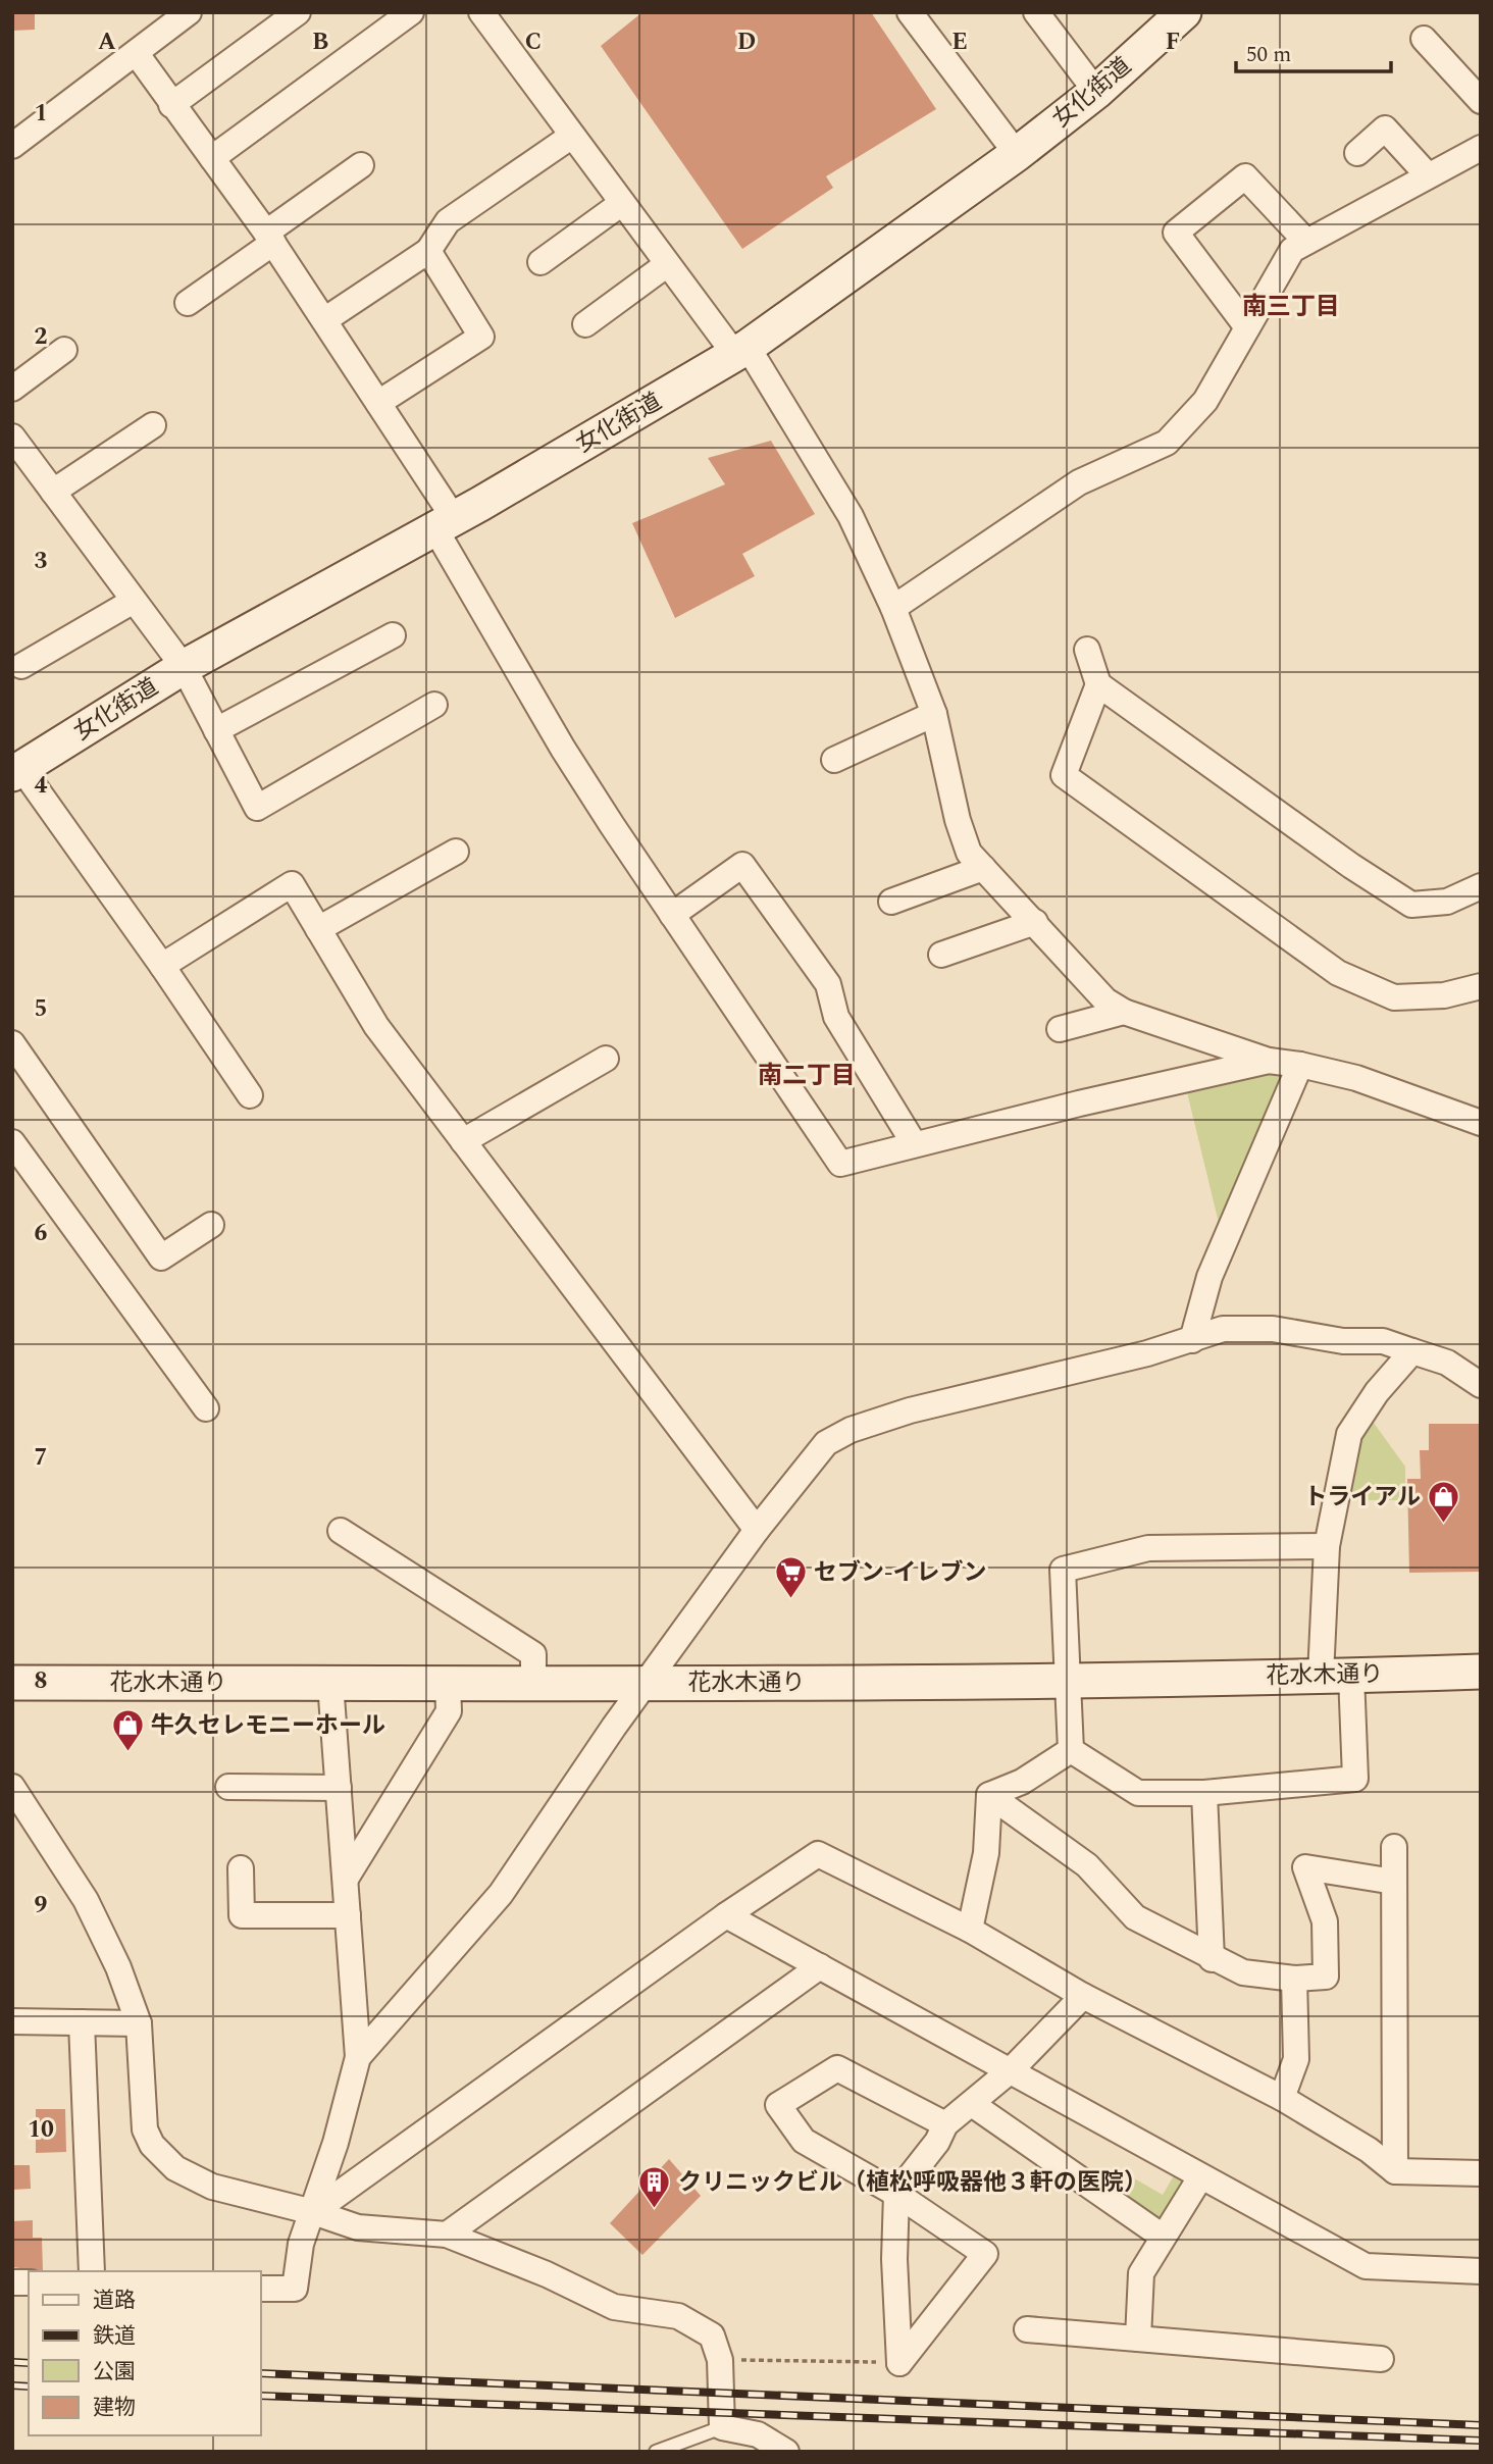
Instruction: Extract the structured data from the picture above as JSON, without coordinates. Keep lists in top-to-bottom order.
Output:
{
  "streets": {
    "street": ["女化街道", "花水木通り"]
  },
  "districts": ["南三丁目", "南二丁目"],
  "places": {
    "shop": ["トライアル", "牛久セレモニーホール"],
    "supermarket": ["セブン-イレブン"],
    "building": ["クリニックビル（植松呼吸器他３軒の医院）"]
  },
  "legend": [
    "道路",
    "鉄道",
    "公園",
    "建物"
  ],
  "scale_bar": "50 m",
  "grid": {
    "columns": [
      "A",
      "B",
      "C",
      "D",
      "E",
      "F"
    ],
    "rows": [
      "1",
      "2",
      "3",
      "4",
      "5",
      "6",
      "7",
      "8",
      "9",
      "10"
    ]
  }
}
